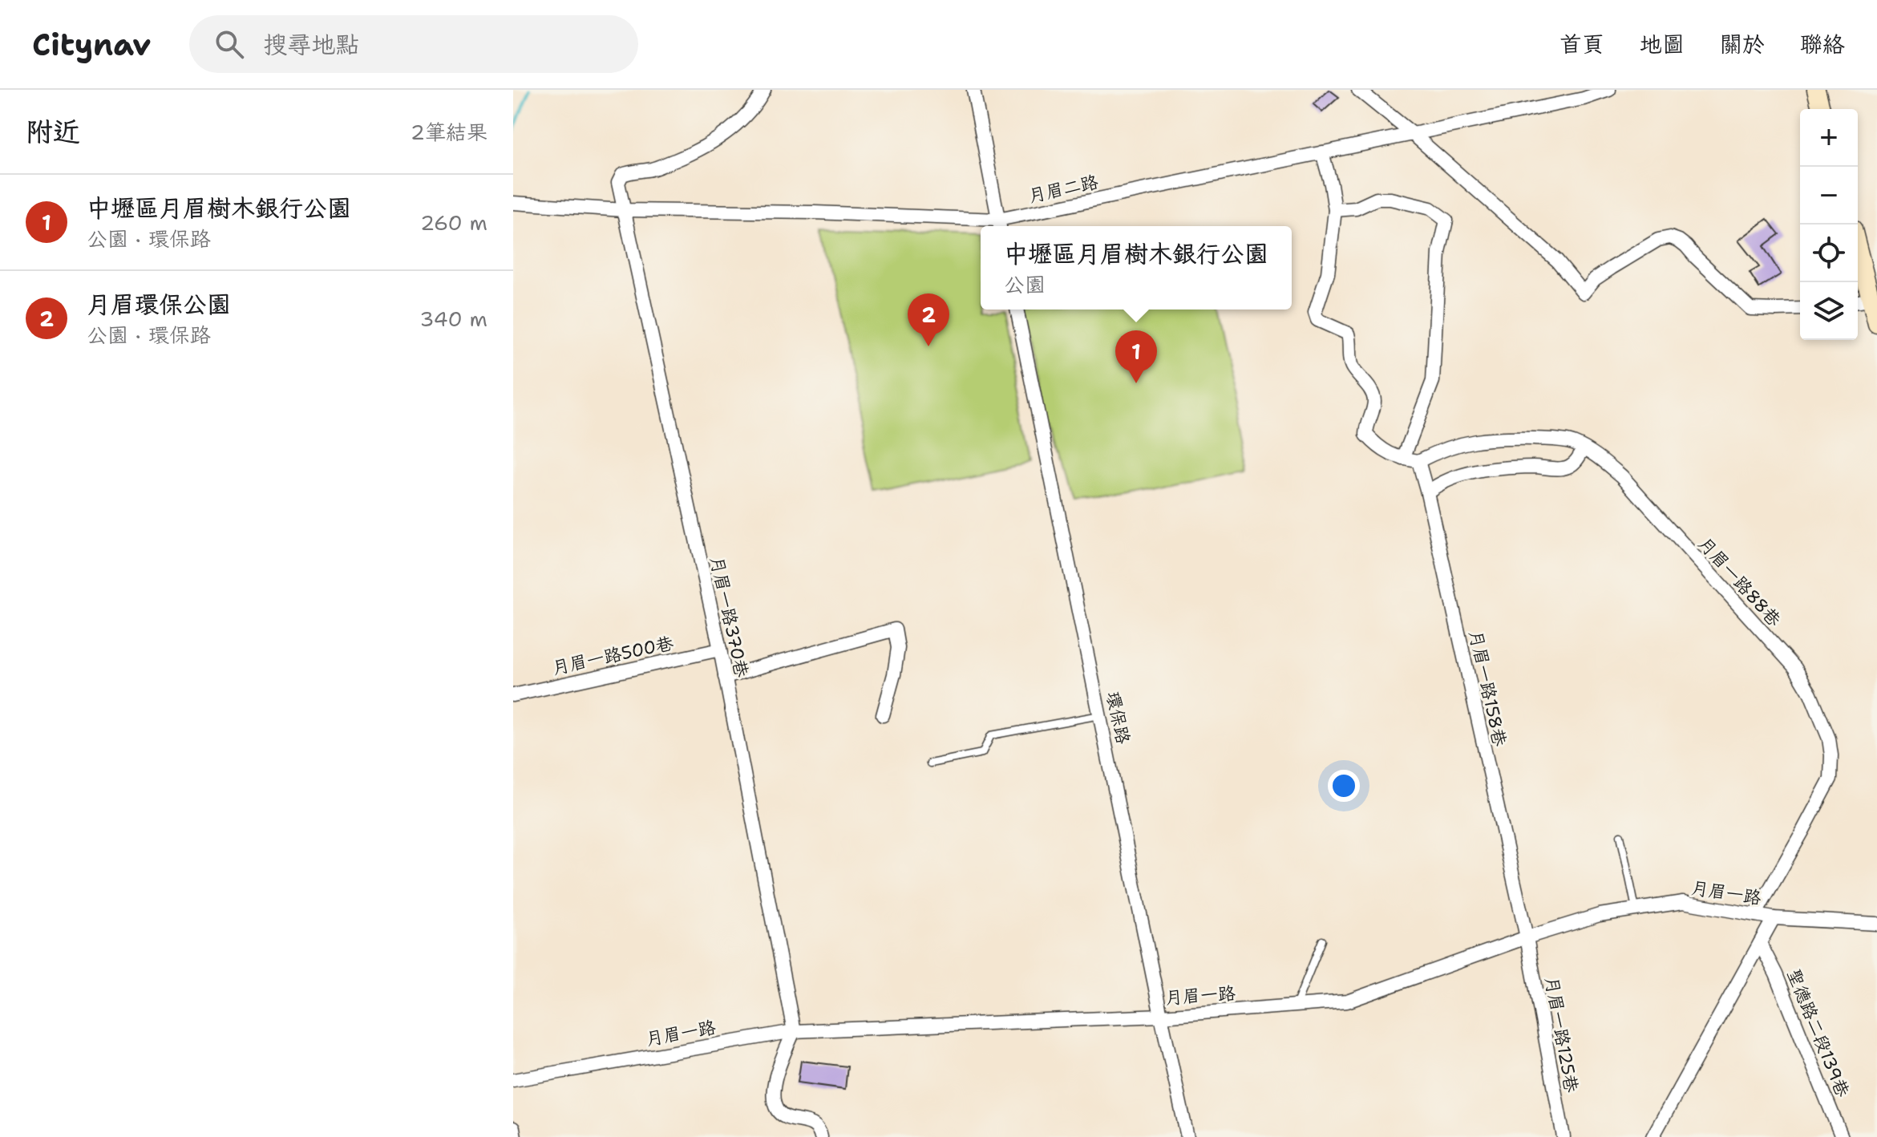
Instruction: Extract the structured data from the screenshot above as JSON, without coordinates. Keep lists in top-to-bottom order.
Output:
{
  "streets": {
    "street": [
      "月眉二路",
      "月眉一路88巷",
      "月眉一路370巷",
      "月眉一路500巷",
      "月眉一路158巷",
      "環保路",
      "月眉一路",
      "聖德路二段139巷",
      "月眉一路125巷"
    ]
  },
  "crossings": [
    ["月眉二路", "月眉一路370巷"],
    ["月眉一路88巷", "月眉一路158巷"],
    ["月眉一路88巷", "月眉一路"],
    ["月眉一路370巷", "月眉一路500巷"],
    ["月眉一路370巷", "月眉一路"],
    ["月眉一路158巷", "月眉一路"],
    ["月眉一路158巷", "月眉一路125巷"],
    ["環保路", "月眉一路"],
    ["月眉一路", "月眉一路125巷"]
  ],
  "page": {
    "header": "Citynav",
    "search": "搜尋地點",
    "nav": [
      "首頁",
      "地圖",
      "關於",
      "聯絡"
    ],
    "heading": ["附近", "2筆結果"],
    "map_buttons": ["+", "−"],
    "list": [
      {
        "mark": "1",
        "name": "中壢區月眉樹木銀行公園",
        "note": "公園 · 環保路",
        "value": "260 m"
      },
      {
        "mark": "2",
        "name": "月眉環保公園",
        "note": "公園 · 環保路",
        "value": "340 m"
      }
    ],
    "popup": ["中壢區月眉樹木銀行公園", "公園"],
    "pins": ["2", "1"]
  }
}
